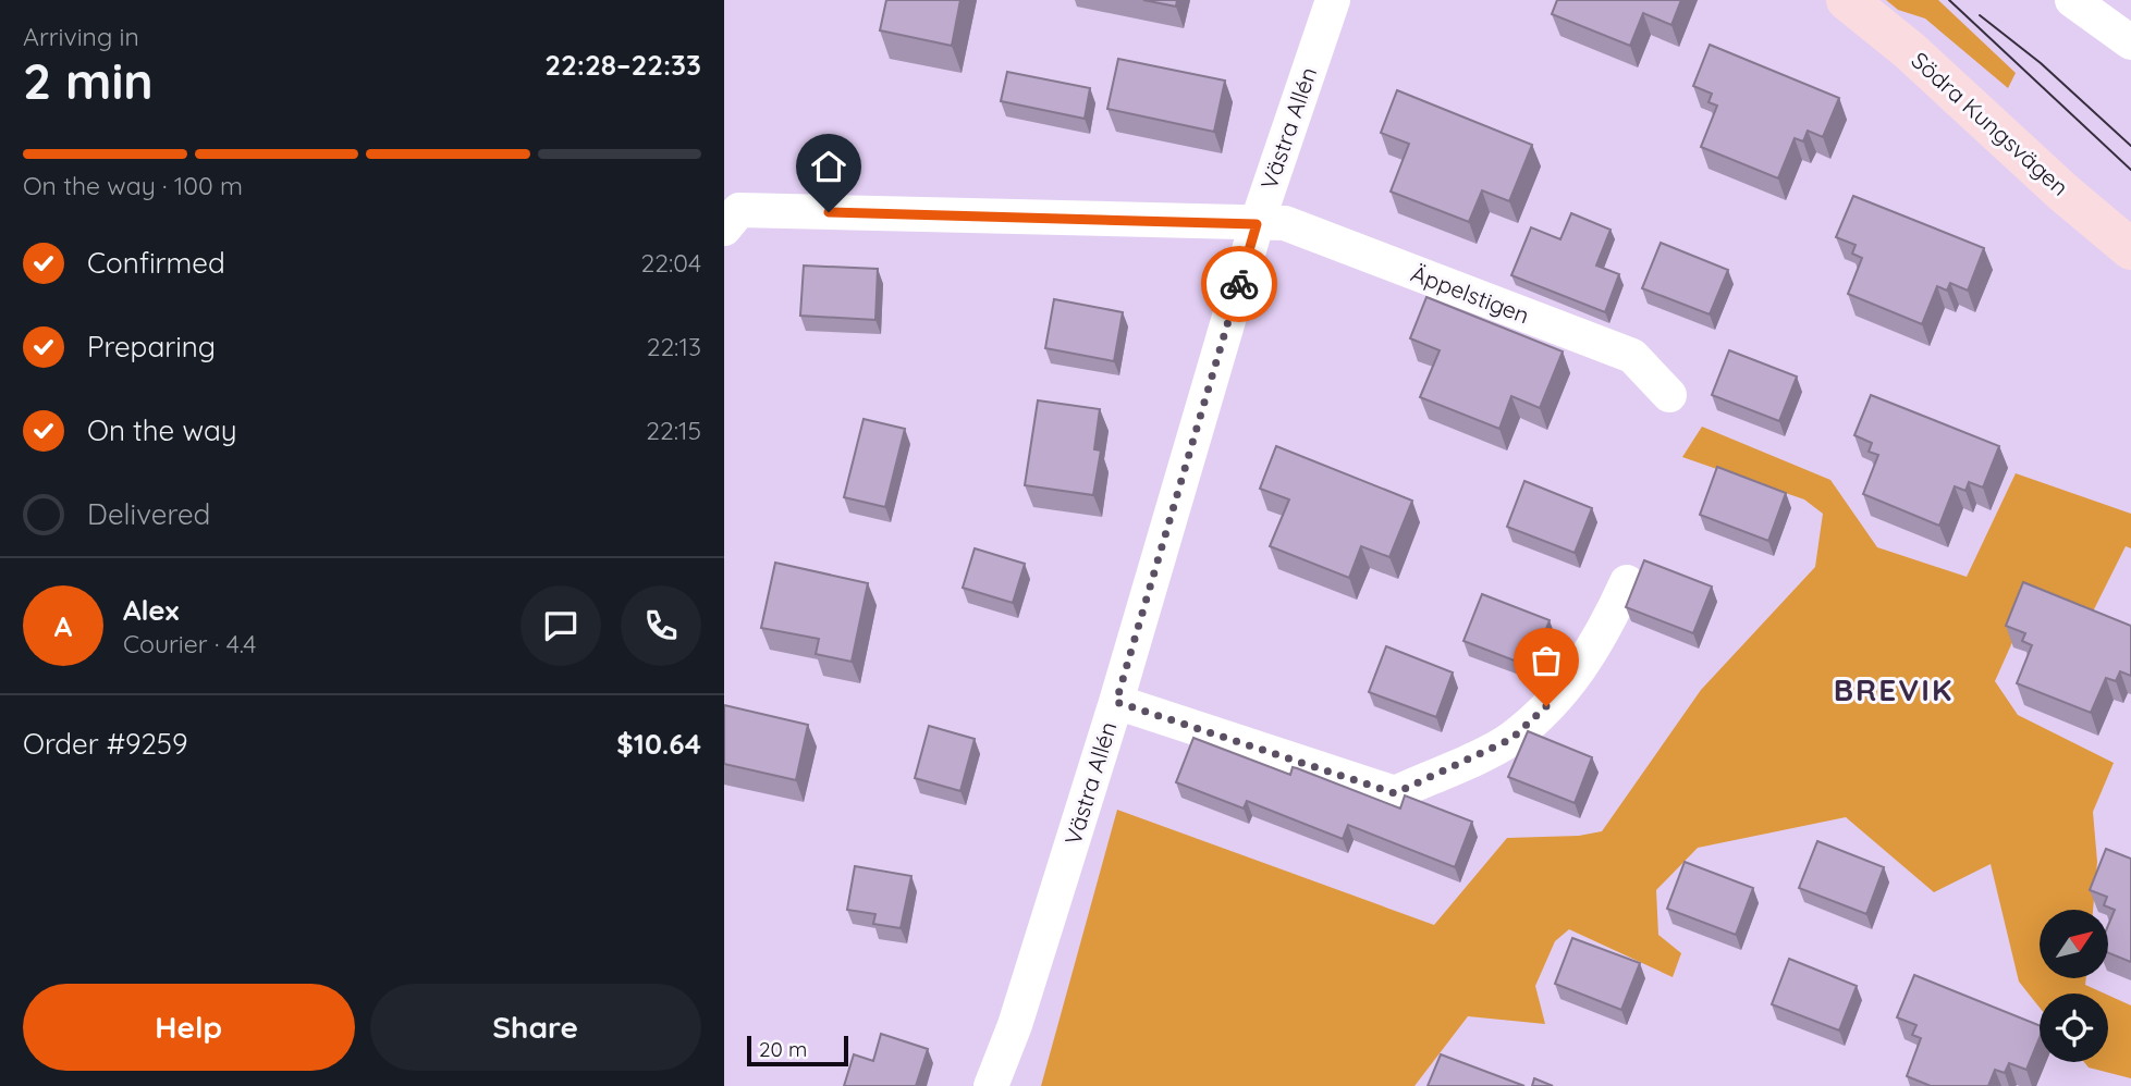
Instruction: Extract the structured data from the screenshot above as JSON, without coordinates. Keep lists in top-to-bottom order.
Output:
{
  "streets": {
    "street": ["Södra Kungsvägen", "Västra Allén", "Äppelstigen"]
  },
  "crossings": [
    ["Västra Allén", "Äppelstigen"]
  ],
  "districts": ["BREVIK"],
  "scale_bar": "20 m",
  "north": "top right",
  "page": {
    "heading": ["2 min", "Arriving in", "22:28–22:33"],
    "panel": [
      "Alex",
      "Courier · 4.4",
      "Order #9259",
      "$10.64"
    ],
    "bar": "On the way · 100 m",
    "list": [
      ["Confirmed", "22:04"],
      ["Preparing", "22:13"],
      ["On the way", "22:15"],
      "Delivered"
    ],
    "round": "A",
    "buttons": ["Help", "Share"],
    "scale": "20 m"
  }
}
